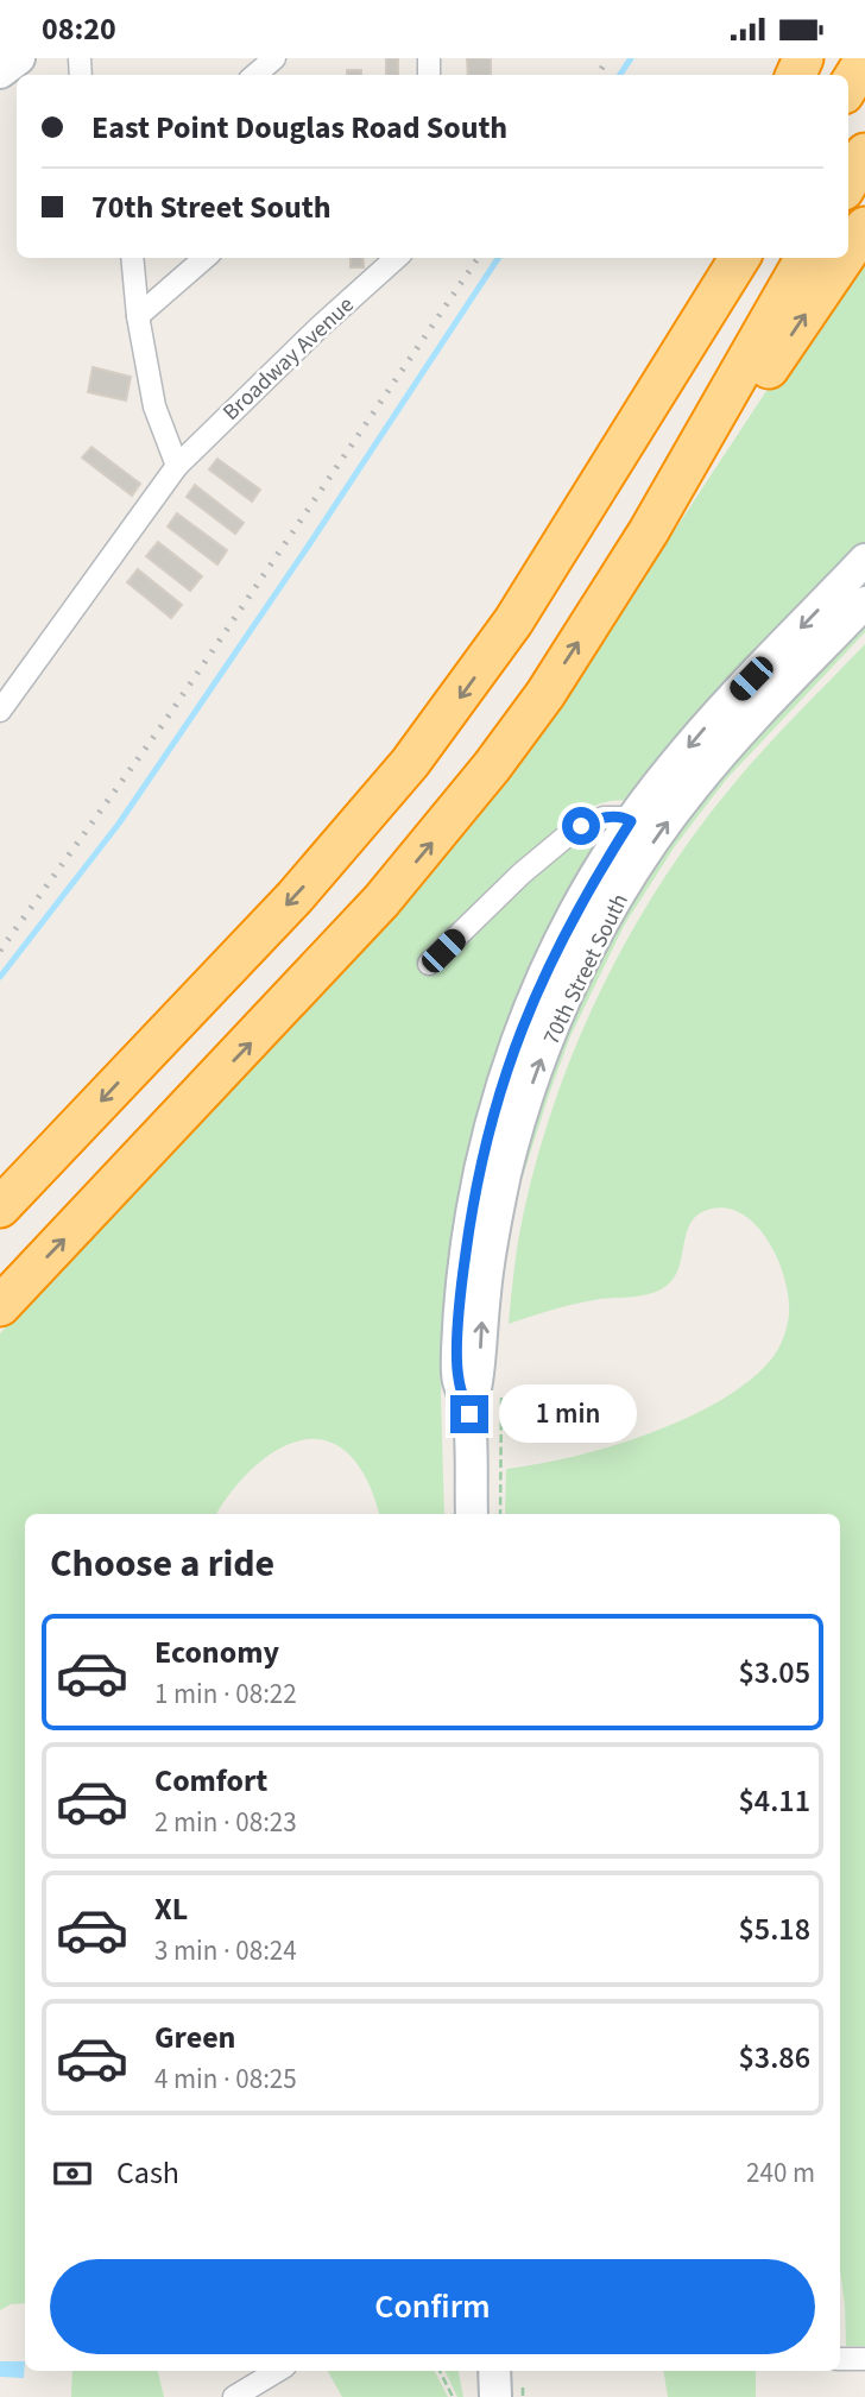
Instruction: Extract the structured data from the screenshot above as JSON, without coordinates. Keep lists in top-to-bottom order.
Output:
{
  "streets": {
    "main road": ["70th Street South"],
    "street": ["Broadway Avenue"]
  },
  "page": {
    "status": "08:20",
    "banner": ["East Point Douglas Road South", "70th Street South"],
    "bubble": "1 min",
    "heading": "Choose a ride",
    "list": [
      {
        "name": "Economy",
        "note": "1 min · 08:22",
        "value": "$3.05"
      },
      {
        "name": "Comfort",
        "note": "2 min · 08:23",
        "value": "$4.11"
      },
      {
        "name": "XL",
        "note": "3 min · 08:24",
        "value": "$5.18"
      },
      {
        "name": "Green",
        "note": "4 min · 08:25",
        "value": "$3.86"
      }
    ],
    "pay": ["Cash", "240 m"],
    "buttons": "Confirm"
  }
}
